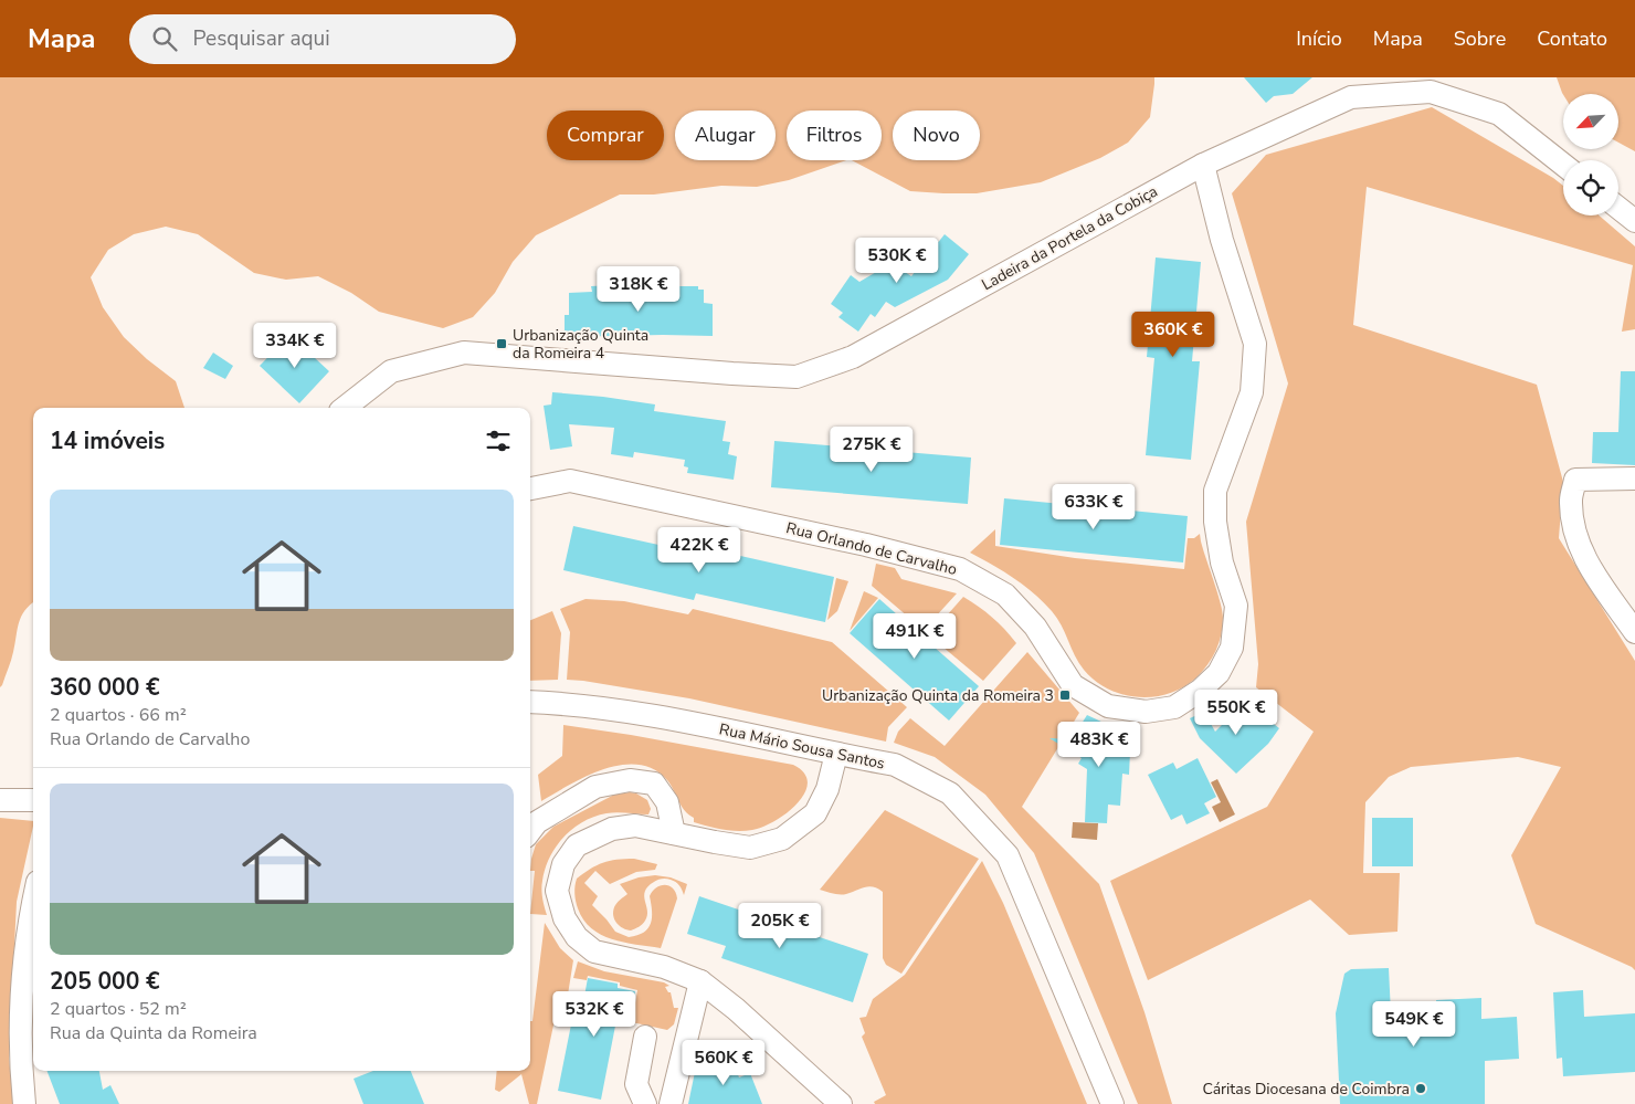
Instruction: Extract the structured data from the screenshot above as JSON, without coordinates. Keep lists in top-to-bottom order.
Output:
{
  "streets": {
    "street": ["Ladeira da Portela da Cobiça", "Rua Orlando de Carvalho", "Rua Mário Sousa Santos"]
  },
  "crossings": [
    ["Ladeira da Portela da Cobiça", "Rua Orlando de Carvalho"]
  ],
  "places": {
    "transit": ["Urbanização Quinta da Romeira 4", "Urbanização Quinta da Romeira 3"],
    "other": ["Cáritas Diocesana de Coimbra"]
  },
  "north": "bottom left",
  "page": {
    "header": "Mapa",
    "search": "Pesquisar aqui",
    "nav": [
      "Início",
      "Mapa",
      "Sobre",
      "Contato"
    ],
    "chip": [
      "Comprar",
      "Alugar",
      "Filtros",
      "Novo"
    ],
    "price": [
      "530K €",
      "318K €",
      "360K €",
      "334K €",
      "275K €",
      "633K €",
      "422K €",
      "491K €",
      "550K €",
      "483K €",
      "205K €",
      "532K €",
      "549K €",
      "560K €"
    ],
    "heading": "14 imóveis",
    "list": [
      {
        "name": "360 000 €",
        "note": "2 quartos · 66 m² · Rua Orlando de Carvalho"
      },
      {
        "name": "205 000 €",
        "note": "2 quartos · 52 m² · Rua da Quinta da Romeira"
      }
    ]
  }
}
